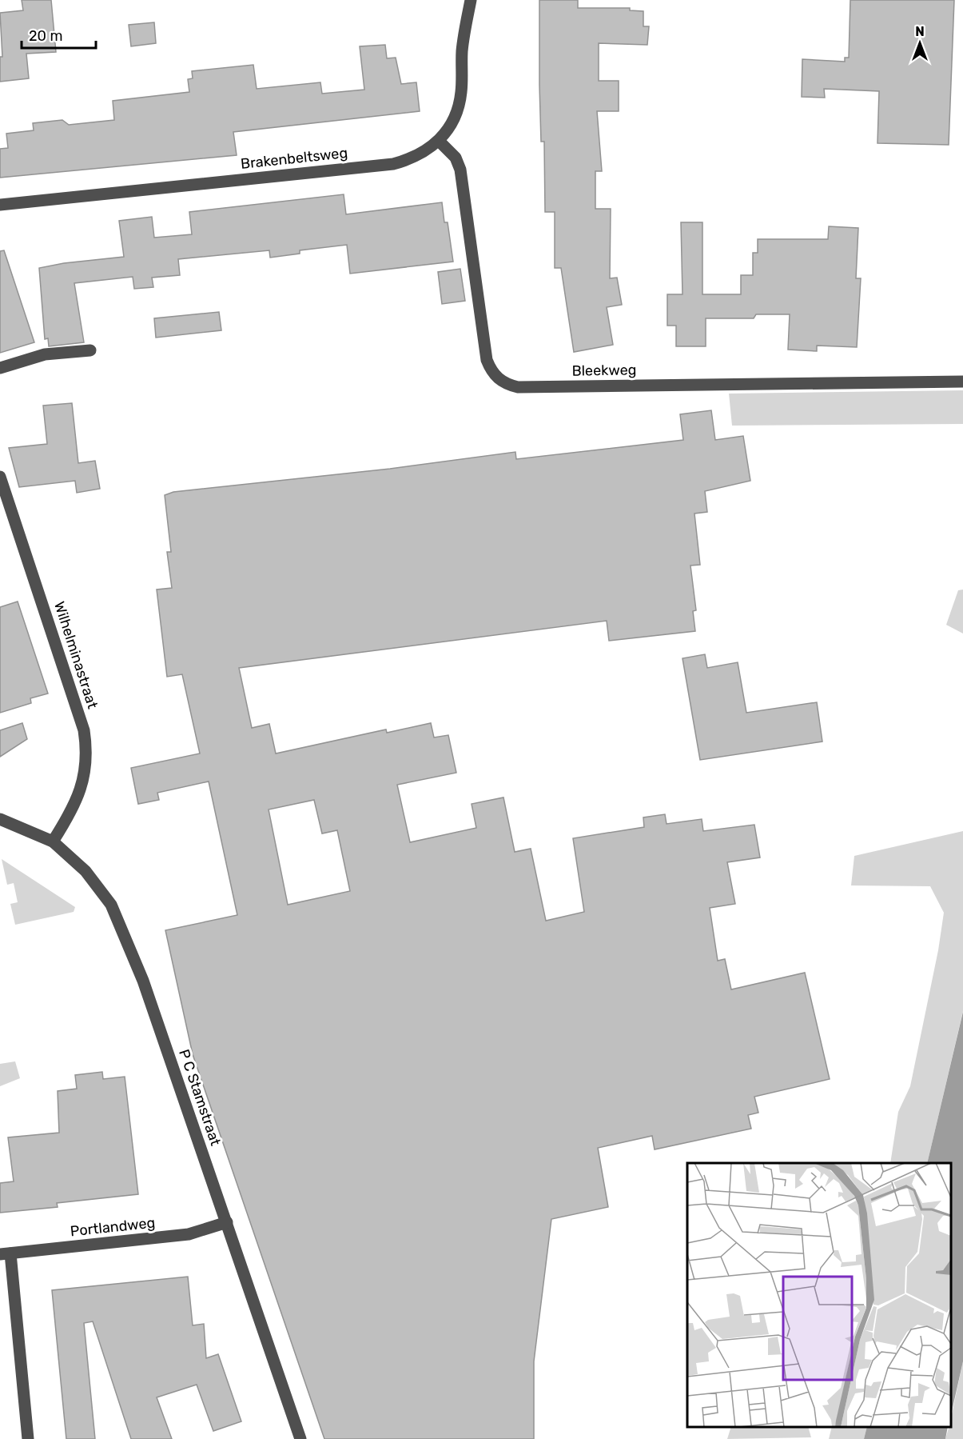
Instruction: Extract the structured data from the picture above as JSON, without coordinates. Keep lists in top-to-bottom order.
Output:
{
  "streets": {
    "street": [
      "Brakenbeltsweg",
      "Bleekweg",
      "Wilhelminastraat",
      "P C Stamstraat",
      "Portlandweg"
    ]
  },
  "crossings": [
    ["Brakenbeltsweg", "Bleekweg"],
    ["Wilhelminastraat", "P C Stamstraat"],
    ["P C Stamstraat", "Portlandweg"]
  ],
  "scale_bar": "20 m",
  "north": "top"
}
